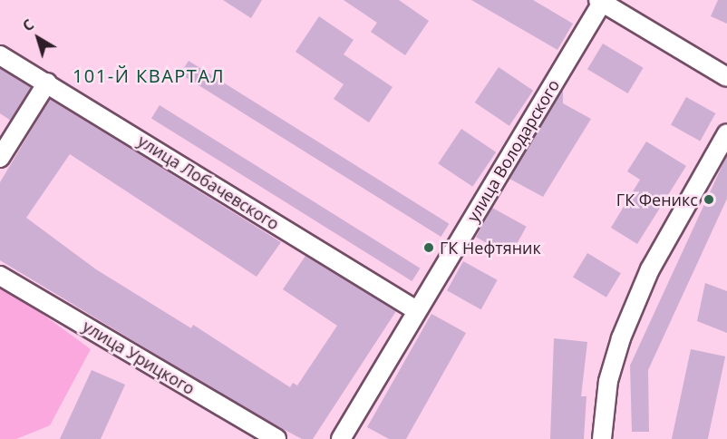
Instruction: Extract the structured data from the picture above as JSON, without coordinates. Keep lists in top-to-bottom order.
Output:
{
  "streets": {
    "street": ["улица Володарского", "улица Лобачевского", "улица Урицкого"]
  },
  "crossings": [
    ["улица Володарского", "улица Лобачевского"]
  ],
  "districts": ["101-Й КВАРТАЛ"],
  "places": ["ГК Феникс", "ГК Нефтяник"],
  "north": "top left"
}
